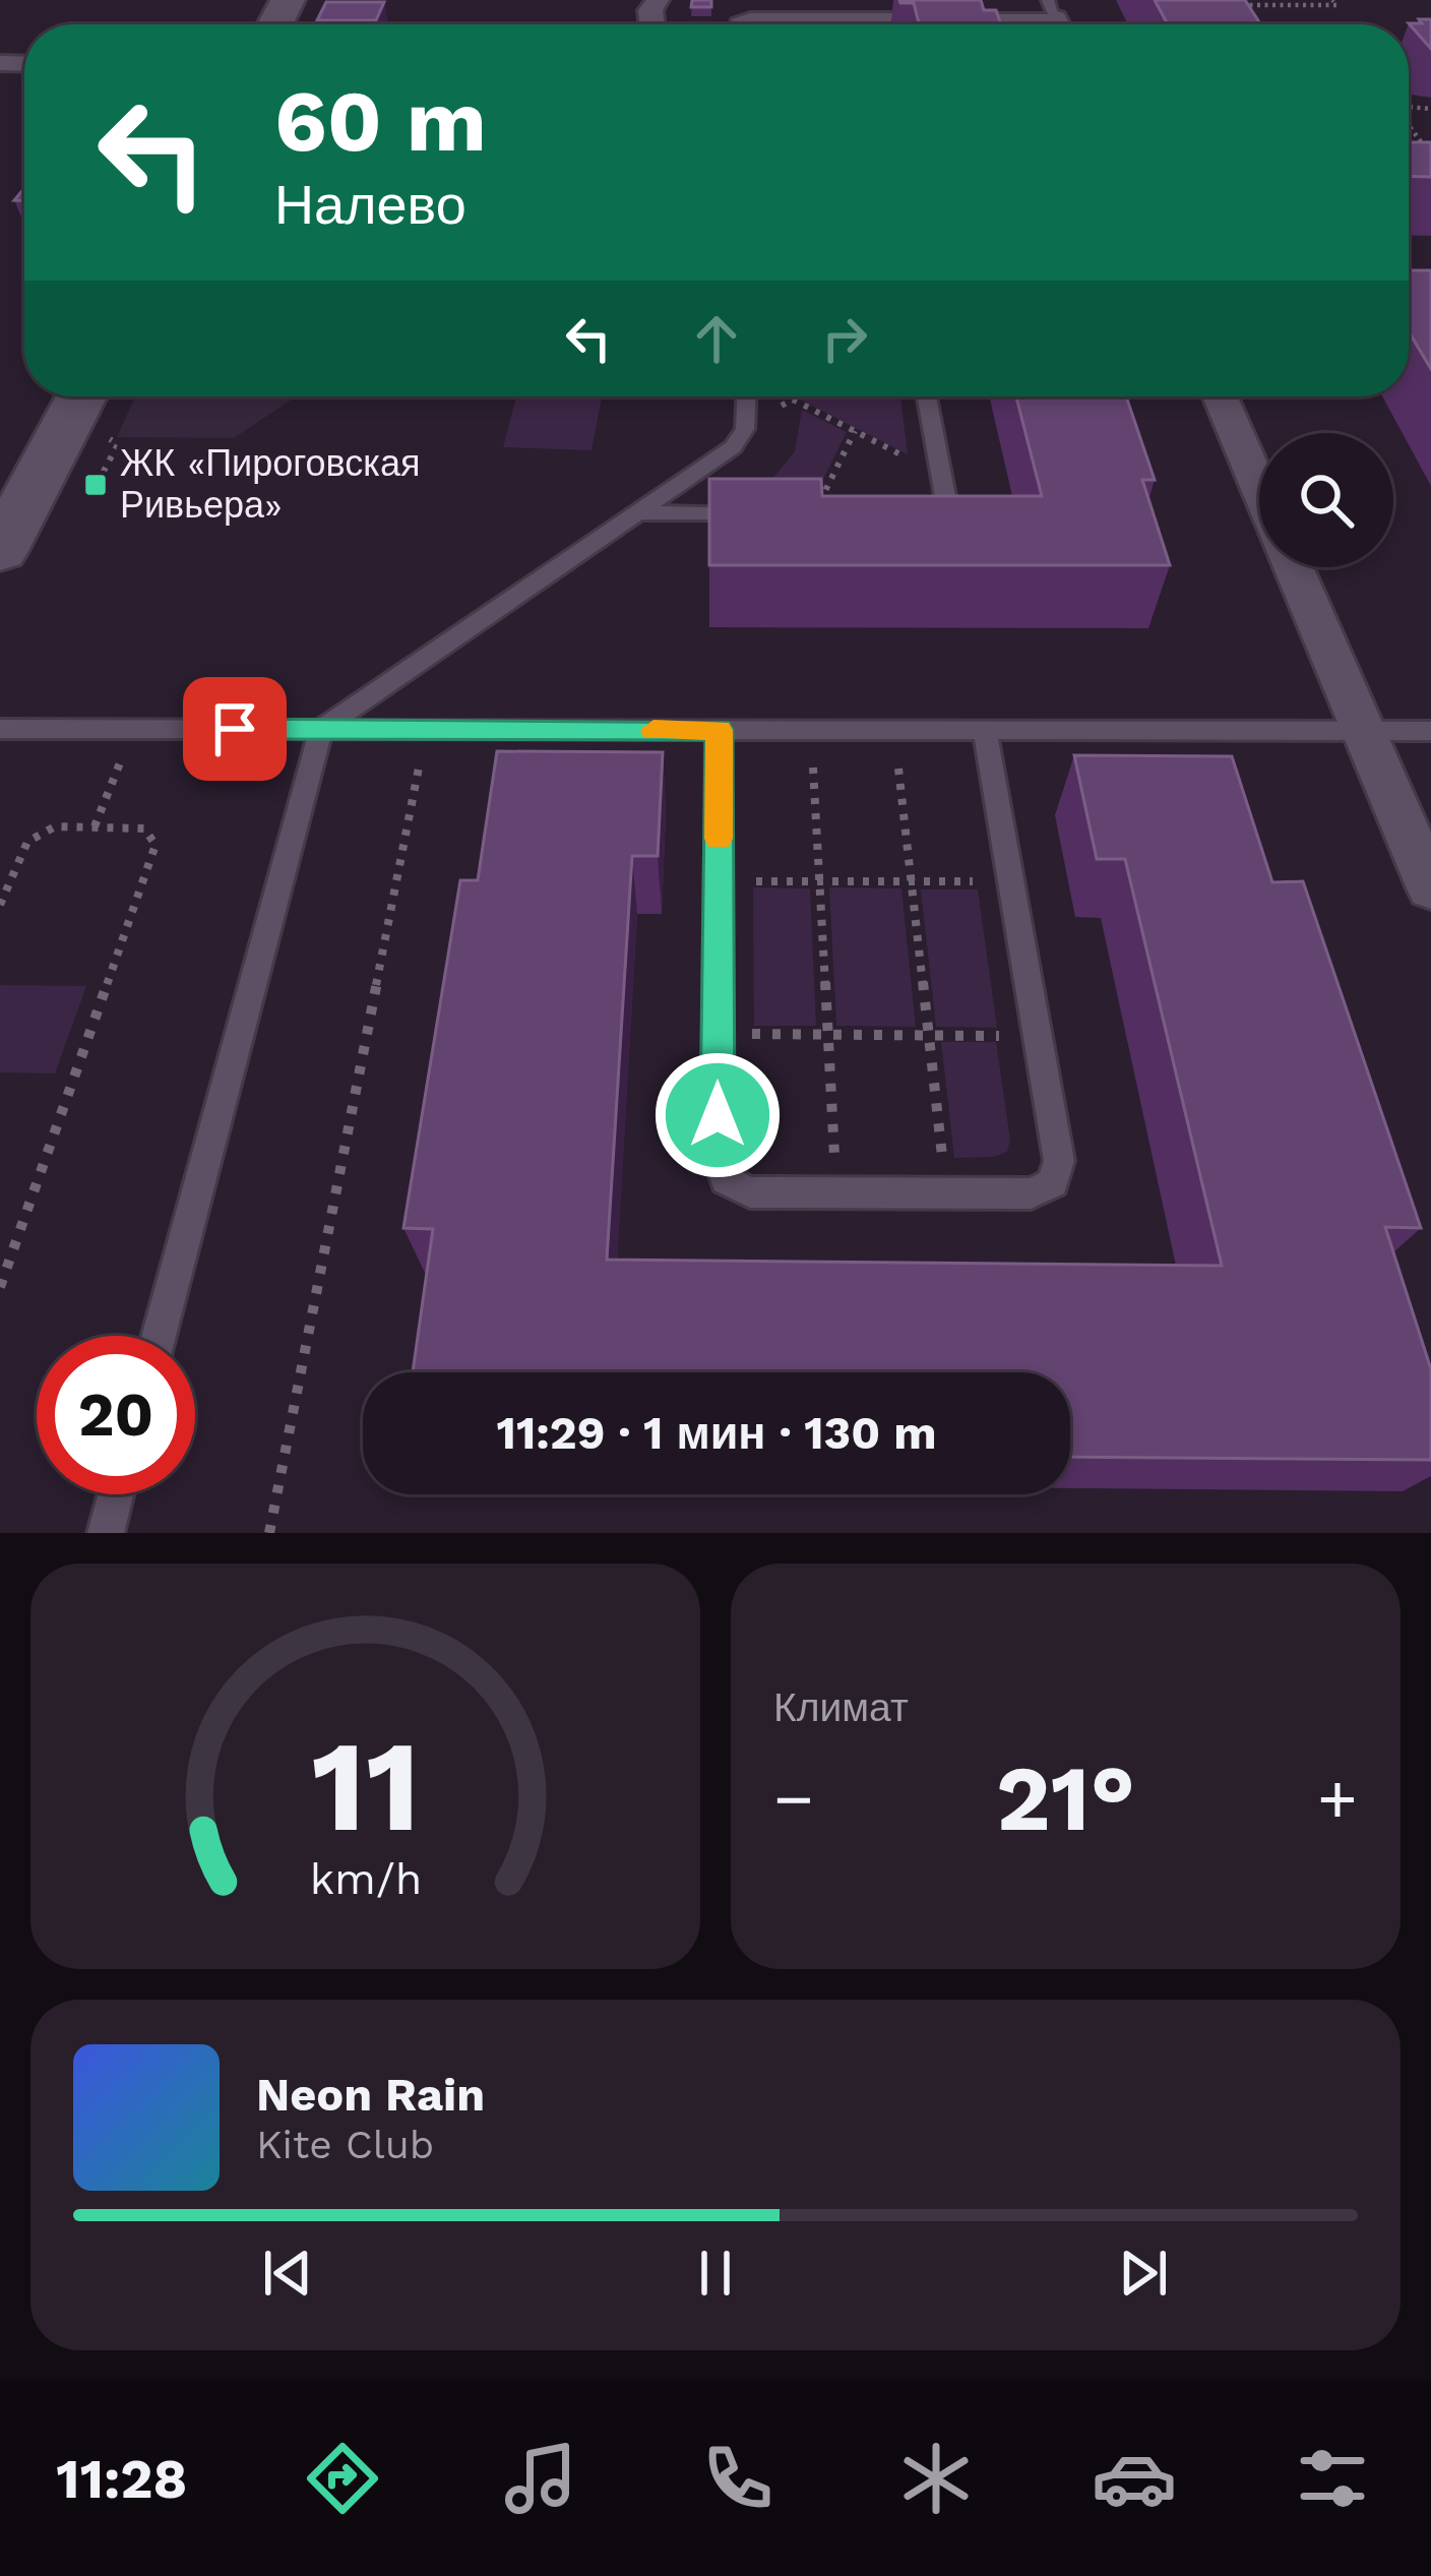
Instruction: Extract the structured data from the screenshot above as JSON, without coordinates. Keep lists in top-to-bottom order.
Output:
{
  "places": {
    "transit": ["ЖК «Пироговская Ривьера»"]
  },
  "page": {
    "turn": ["60 m", "Налево"],
    "limit": "20",
    "trip": "11:29 · 1 мин · 130 m",
    "tile": "Климат",
    "heat": ["−", "21°", "+"],
    "song": ["Neon Rain", "Kite Club"],
    "tabs": "11:28",
    "gauge": ["11", "km/h"]
  }
}
